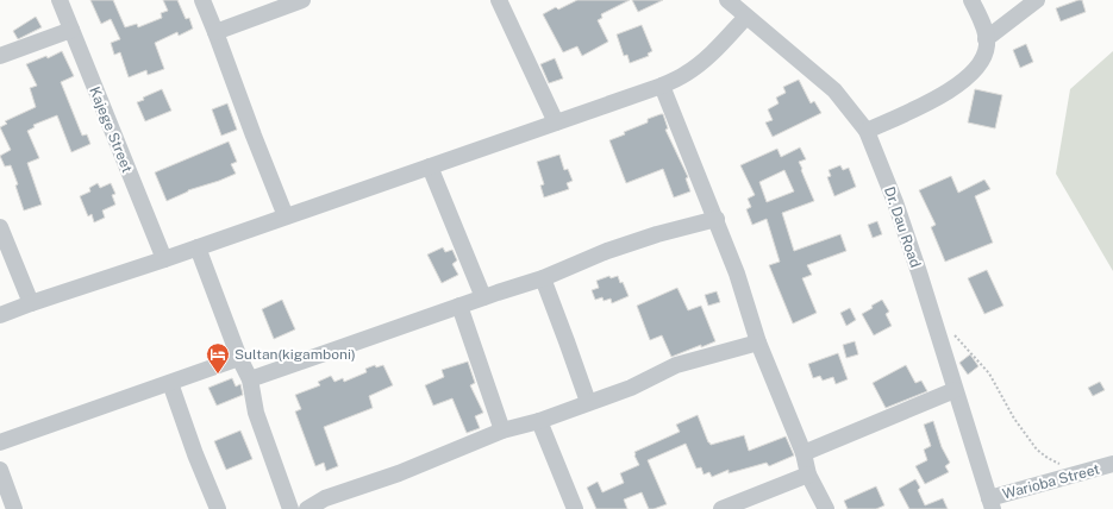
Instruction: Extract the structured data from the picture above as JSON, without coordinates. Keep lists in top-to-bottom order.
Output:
{
  "streets": {
    "street": ["Kajege Street", "Dr. Dau Road", "Warioba Street"]
  },
  "crossings": [
    ["Dr. Dau Road", "Warioba Street"]
  ],
  "places": {
    "hotel": ["Sultan(kigamboni)"]
  }
}
